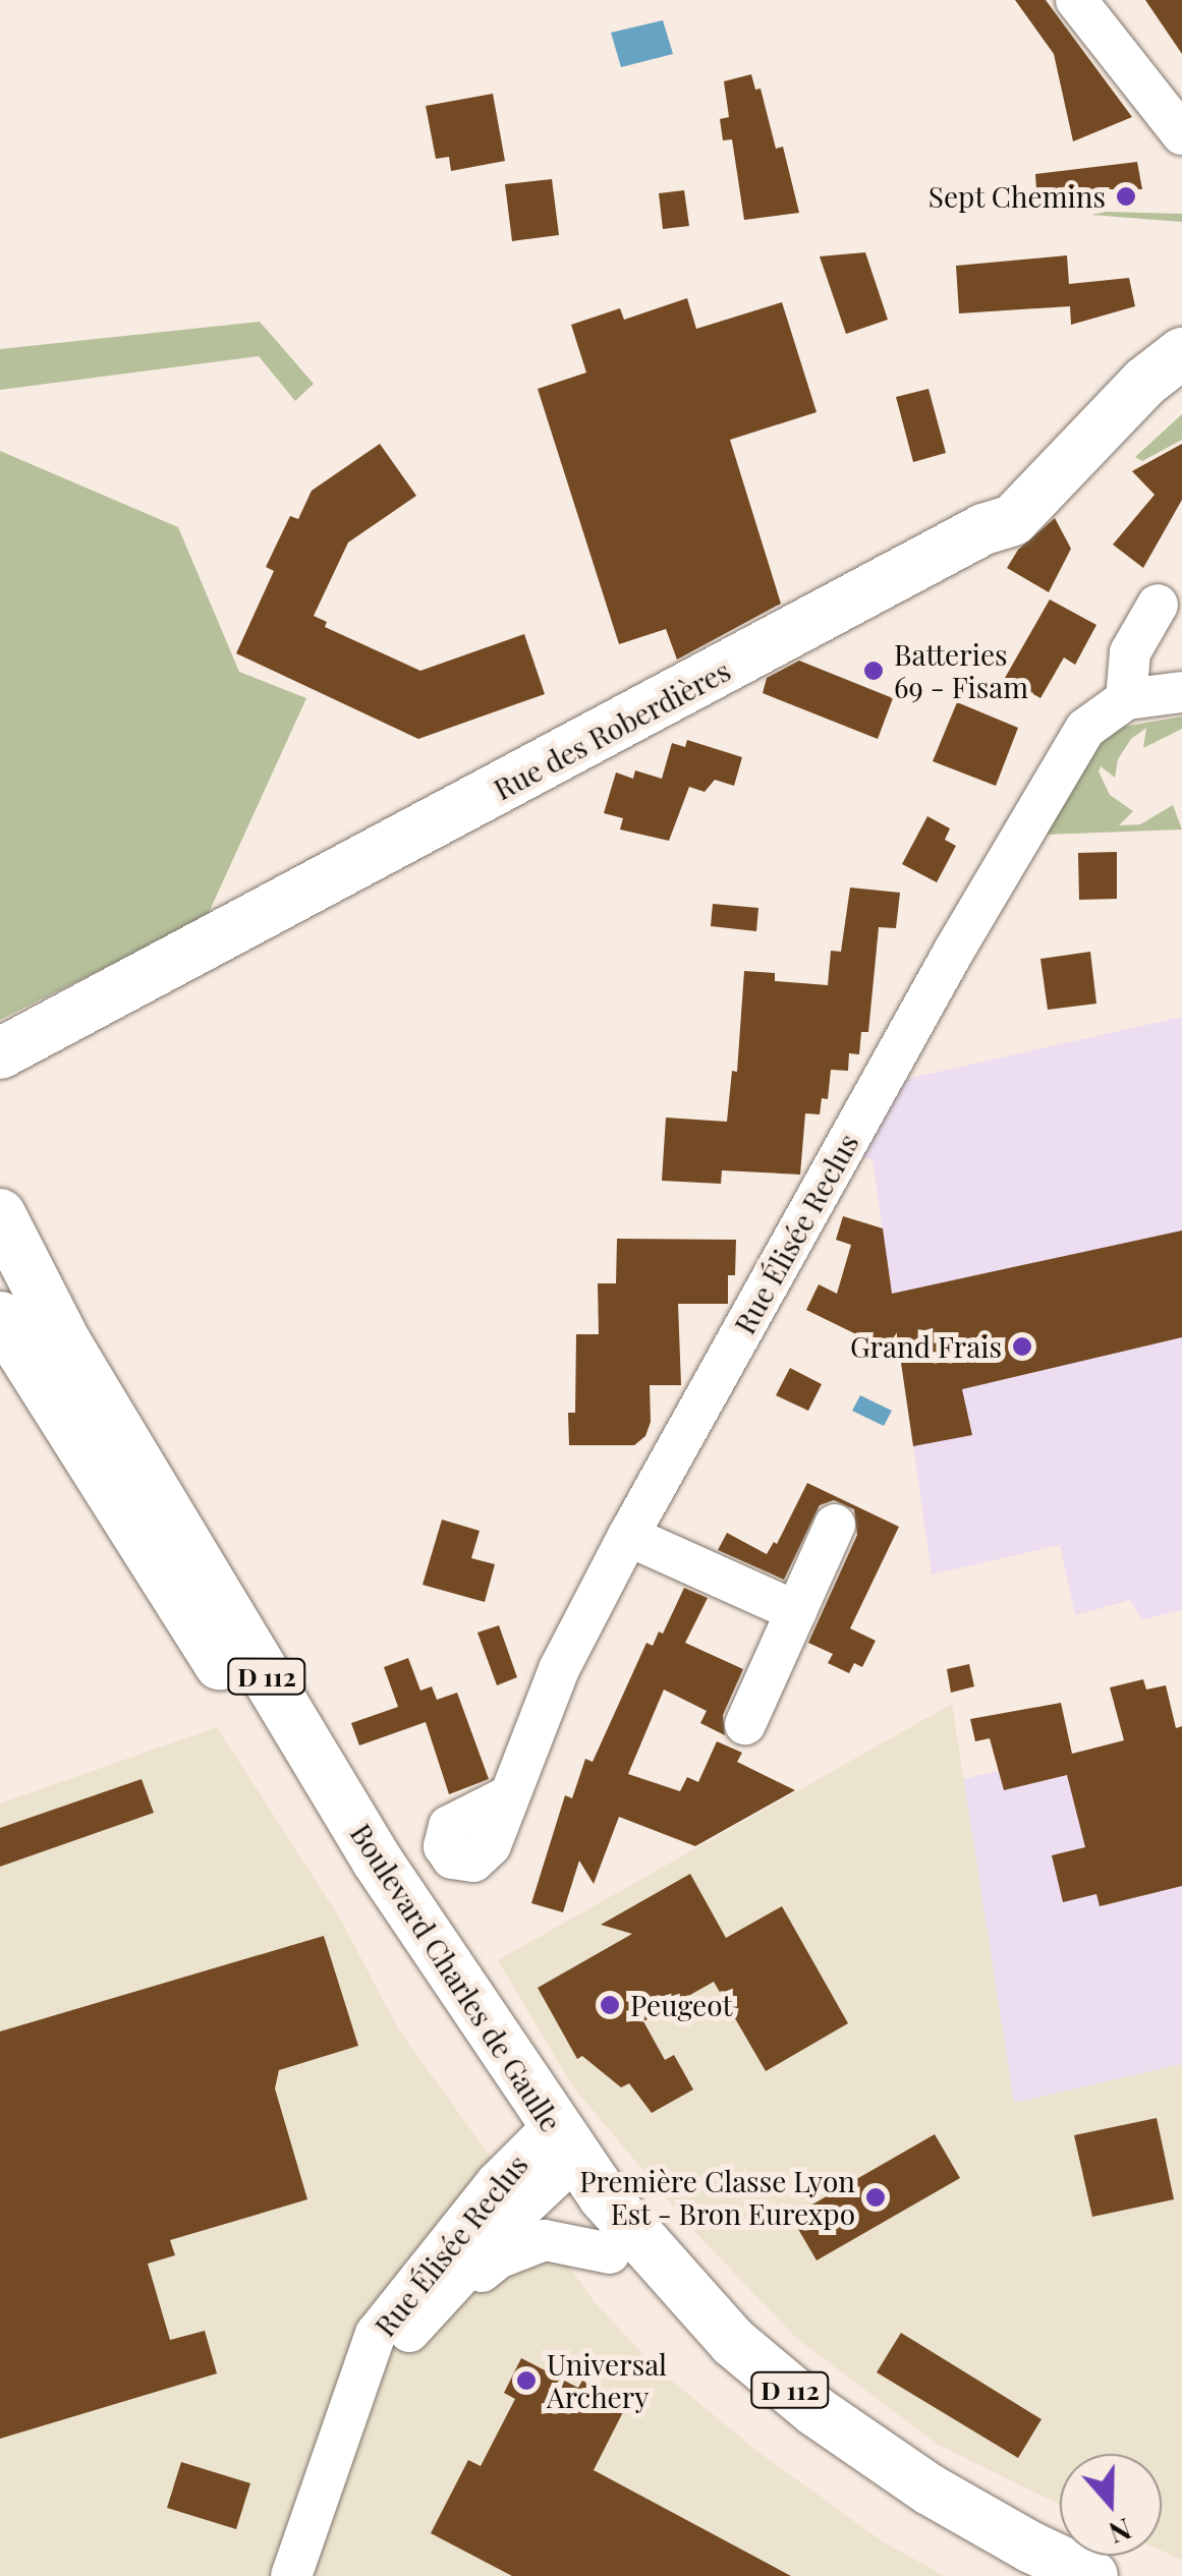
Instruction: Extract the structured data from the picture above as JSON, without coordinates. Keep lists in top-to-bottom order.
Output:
{
  "streets": {
    "main road": ["Rue des Roberdières", "D 112", "Boulevard Charles de Gaulle"],
    "street": ["Rue Élisée Reclus"]
  },
  "crossings": [
    ["Rue Élisée Reclus", "D 112"],
    ["Rue Élisée Reclus", "Boulevard Charles de Gaulle"],
    ["D 112", "Boulevard Charles de Gaulle"]
  ],
  "places": [
    "Sept Chemins",
    "Batteries 69 - Fisam",
    "Grand Frais",
    "Peugeot",
    "Première Classe Lyon Est - Bron Eurexpo",
    "Universal Archery"
  ],
  "north": "bottom"
}
